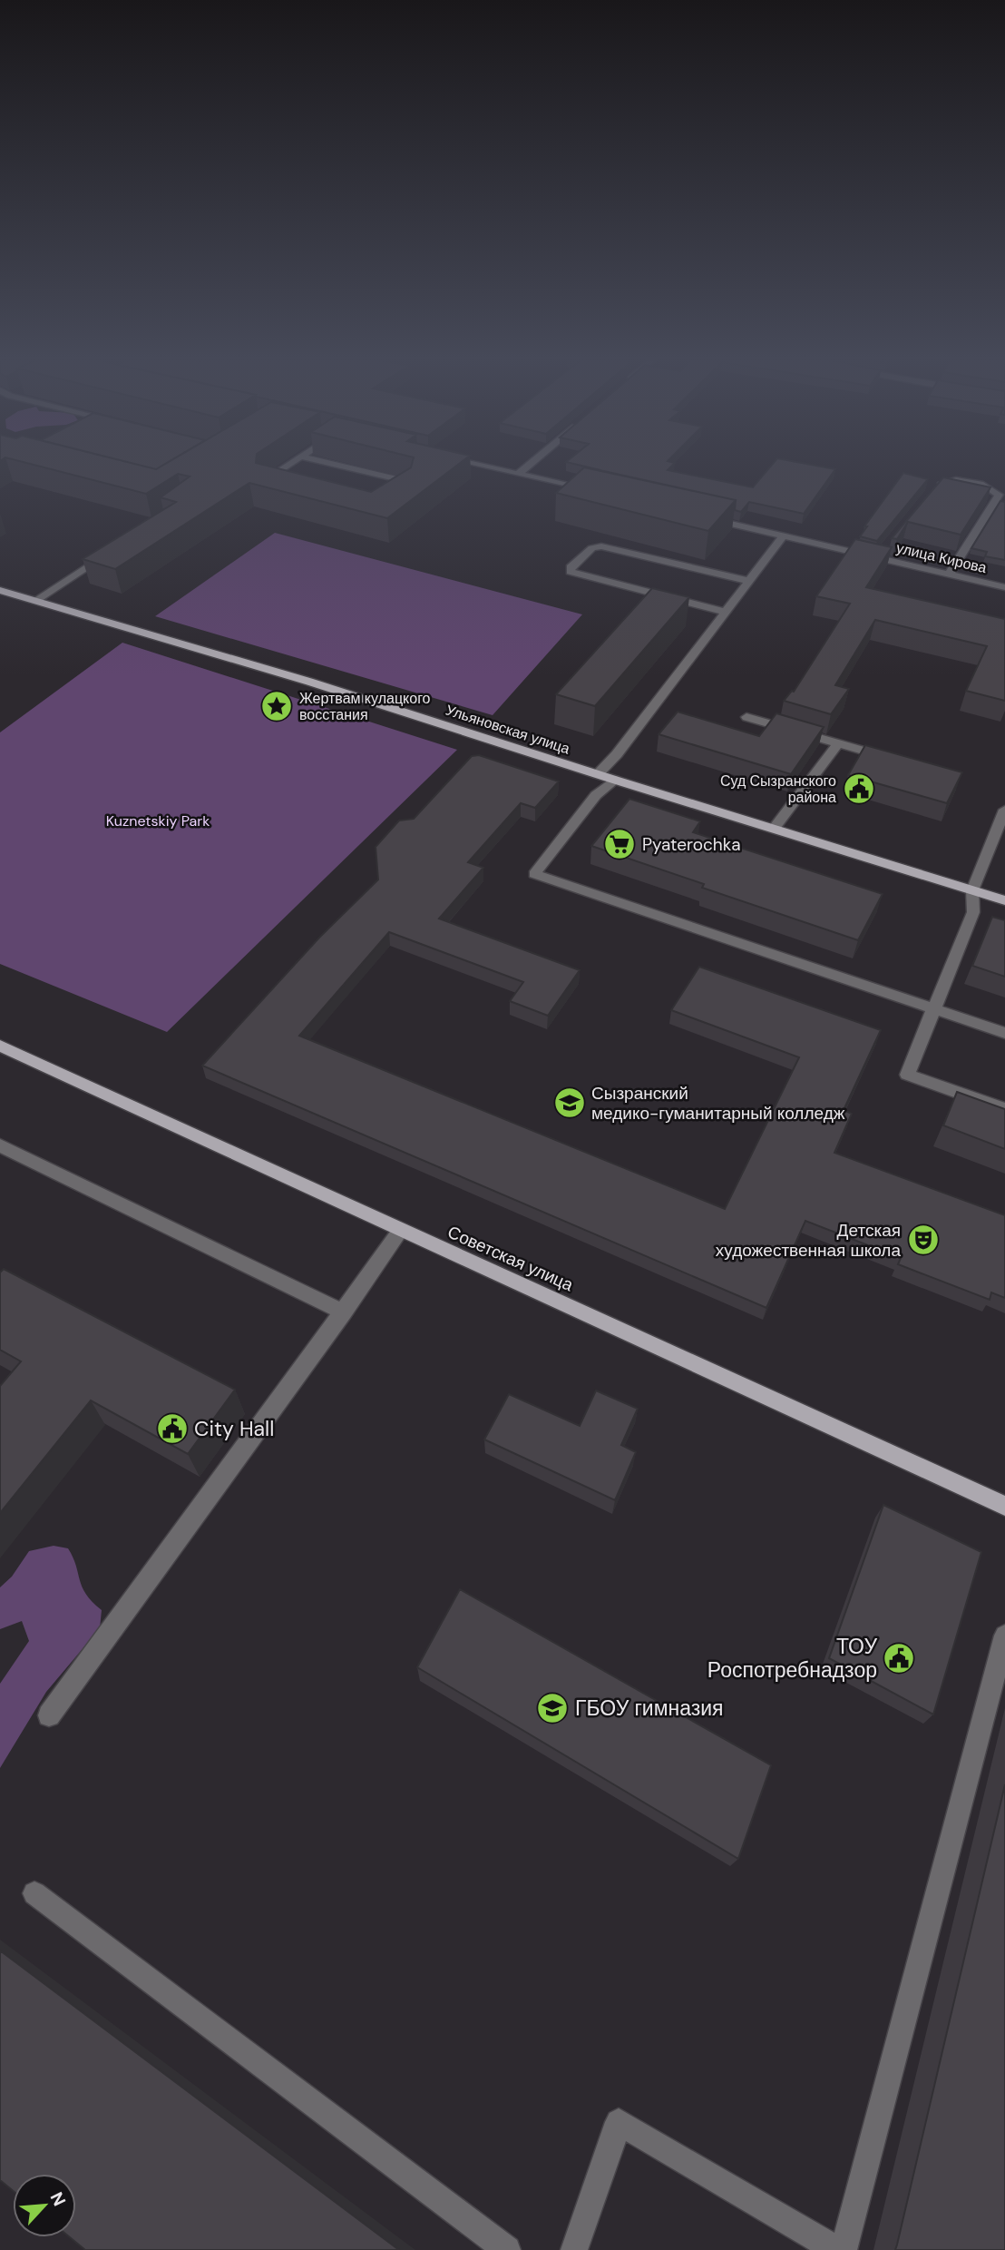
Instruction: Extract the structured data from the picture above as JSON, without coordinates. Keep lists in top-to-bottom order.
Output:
{
  "streets": {
    "main road": ["Ульяновская улица", "Советская улица"],
    "street": ["улица Кирова"]
  },
  "parks": ["Kuznetskiy Park"],
  "places": {
    "place": ["Жертвам кулацкого восстания"],
    "public building": ["Суд Сызранского района", "City Hall", "ТОУ Роспотребнадзор"],
    "supermarket": ["Pyaterochka"],
    "school or university": ["Сызранский медико-гуманитарный колледж", "ГБОУ гимназия"],
    "theatre": ["Детская художественная школа"]
  },
  "north": "top right"
}
